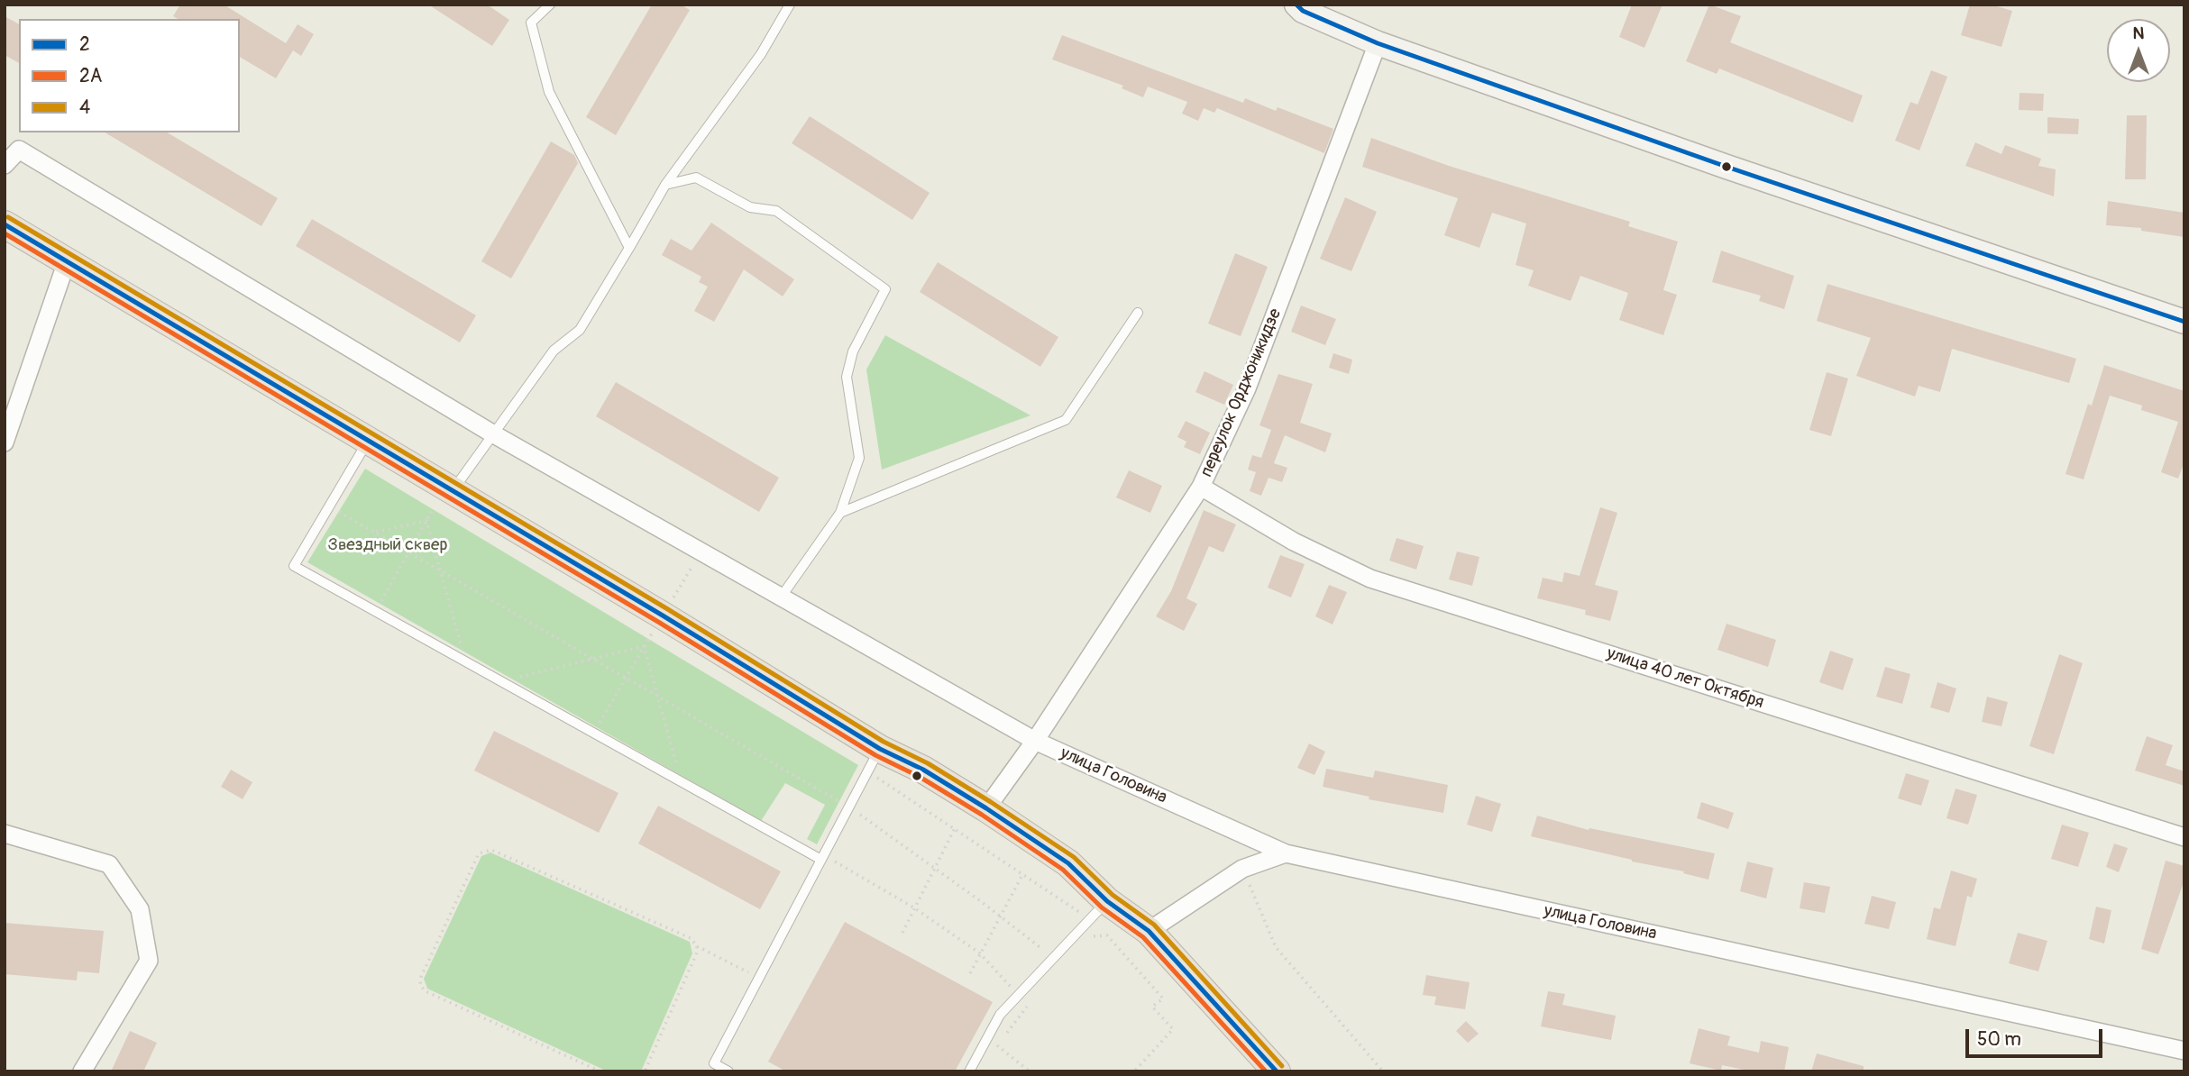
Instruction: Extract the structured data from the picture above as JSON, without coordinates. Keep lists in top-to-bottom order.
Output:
{
  "streets": {
    "street": ["переулок Орджоникидзе", "улица 40 лет Октября", "улица Головина"]
  },
  "crossings": [
    ["переулок Орджоникидзе", "улица 40 лет Октября"],
    ["переулок Орджоникидзе", "улица Головина"]
  ],
  "parks": ["Звездный сквер"],
  "lines": ["transit line 2", "transit line 4", "transit line 2А"],
  "legend": ["2", "2А", "4"],
  "scale_bar": "50 m",
  "north": "top"
}
